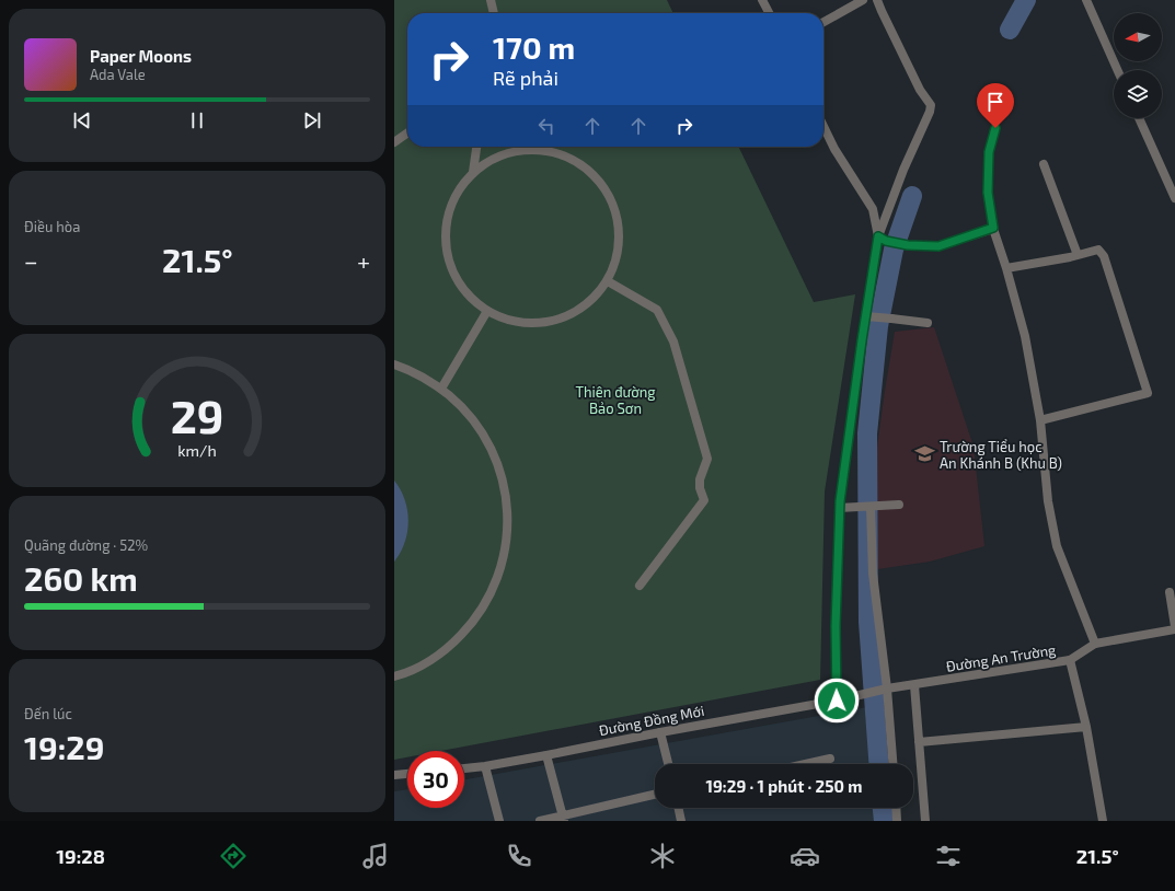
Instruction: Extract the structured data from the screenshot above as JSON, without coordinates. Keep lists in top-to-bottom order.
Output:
{
  "streets": {
    "street": ["Đường An Trường", "Đường Đồng Mới"]
  },
  "crossings": [
    ["Đường An Trường", "Đường Đồng Mới"]
  ],
  "parks": ["Thiên đường Bảo Sơn"],
  "places": {
    "school or university": ["Trường Tiểu học An Khánh B (Khu B)"]
  },
  "north": "left",
  "page": {
    "turn": ["170 m", "Rẽ phải"],
    "song": ["Paper Moons", "Ada Vale"],
    "tile": [
      "Điều hòa",
      ["Quãng đường · 52%", "260 km"],
      ["Đến lúc", "19:29"]
    ],
    "heat": ["−", "21.5°", "+"],
    "limit": "30",
    "trip": "19:29 · 1 phút · 250 m",
    "tabs": ["19:28", "21.5°"],
    "gauge": ["29", "km/h"]
  }
}
